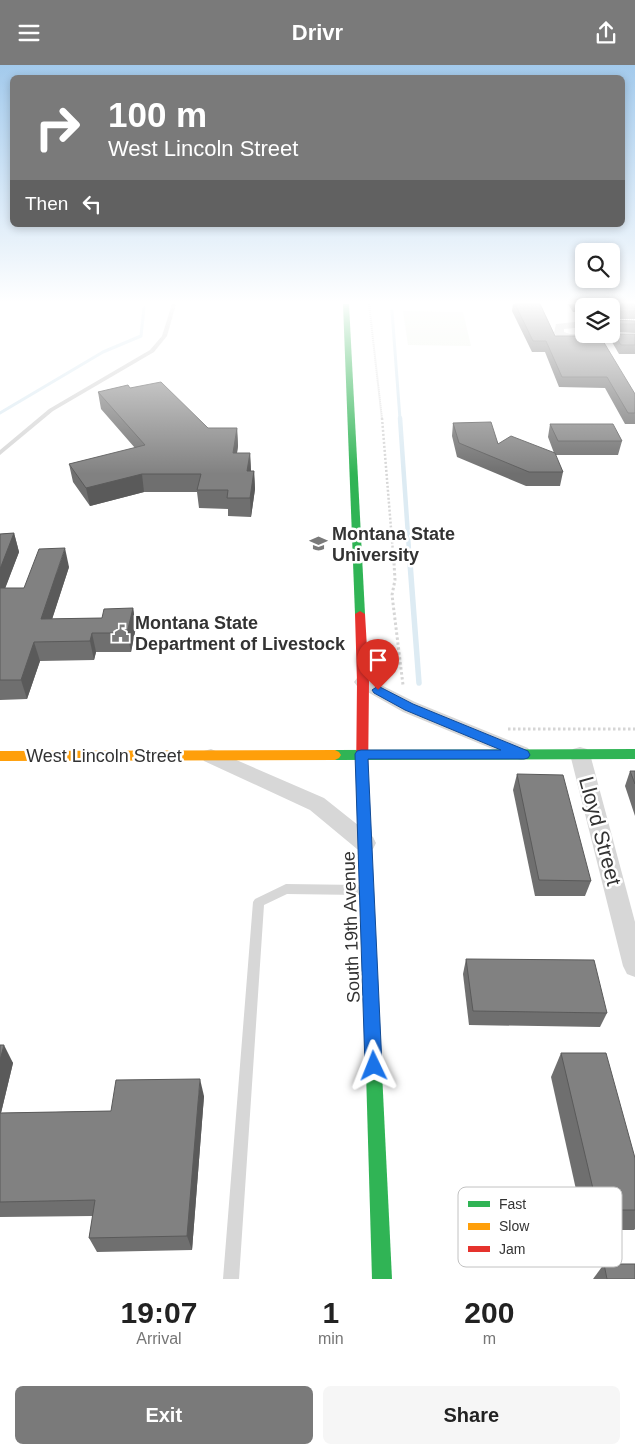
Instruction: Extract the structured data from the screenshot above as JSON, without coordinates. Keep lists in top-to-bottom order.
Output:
{
  "streets": {
    "main road": ["West Lincoln Street", "South 19th Avenue"],
    "street": ["Lloyd Street"]
  },
  "crossings": [
    ["West Lincoln Street", "Lloyd Street"],
    ["West Lincoln Street", "South 19th Avenue"]
  ],
  "places": {
    "school or university": ["Montana State University"],
    "public building": ["Montana State Department of Livestock"]
  },
  "legend": ["Fast", "Slow", "Jam"],
  "page": {
    "header": "Drivr",
    "turn": ["100 m", "West Lincoln Street"],
    "then": "Then",
    "eta": [
      "19:07",
      "Arrival",
      "1",
      "min",
      "200",
      "m"
    ],
    "buttons": ["Exit", "Share"]
  }
}
